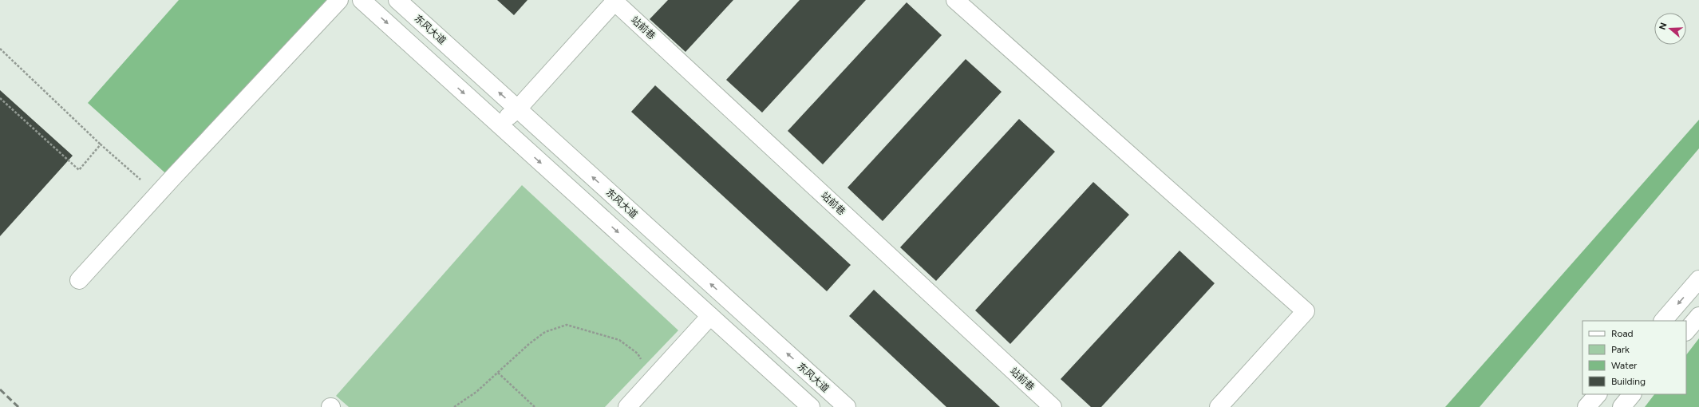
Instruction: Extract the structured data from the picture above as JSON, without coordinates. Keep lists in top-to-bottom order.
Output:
{
  "streets": {
    "street": ["站前巷", "东风大道"]
  },
  "legend": [
    "Road",
    "Park",
    "Water",
    "Building"
  ],
  "north": "left"
}
